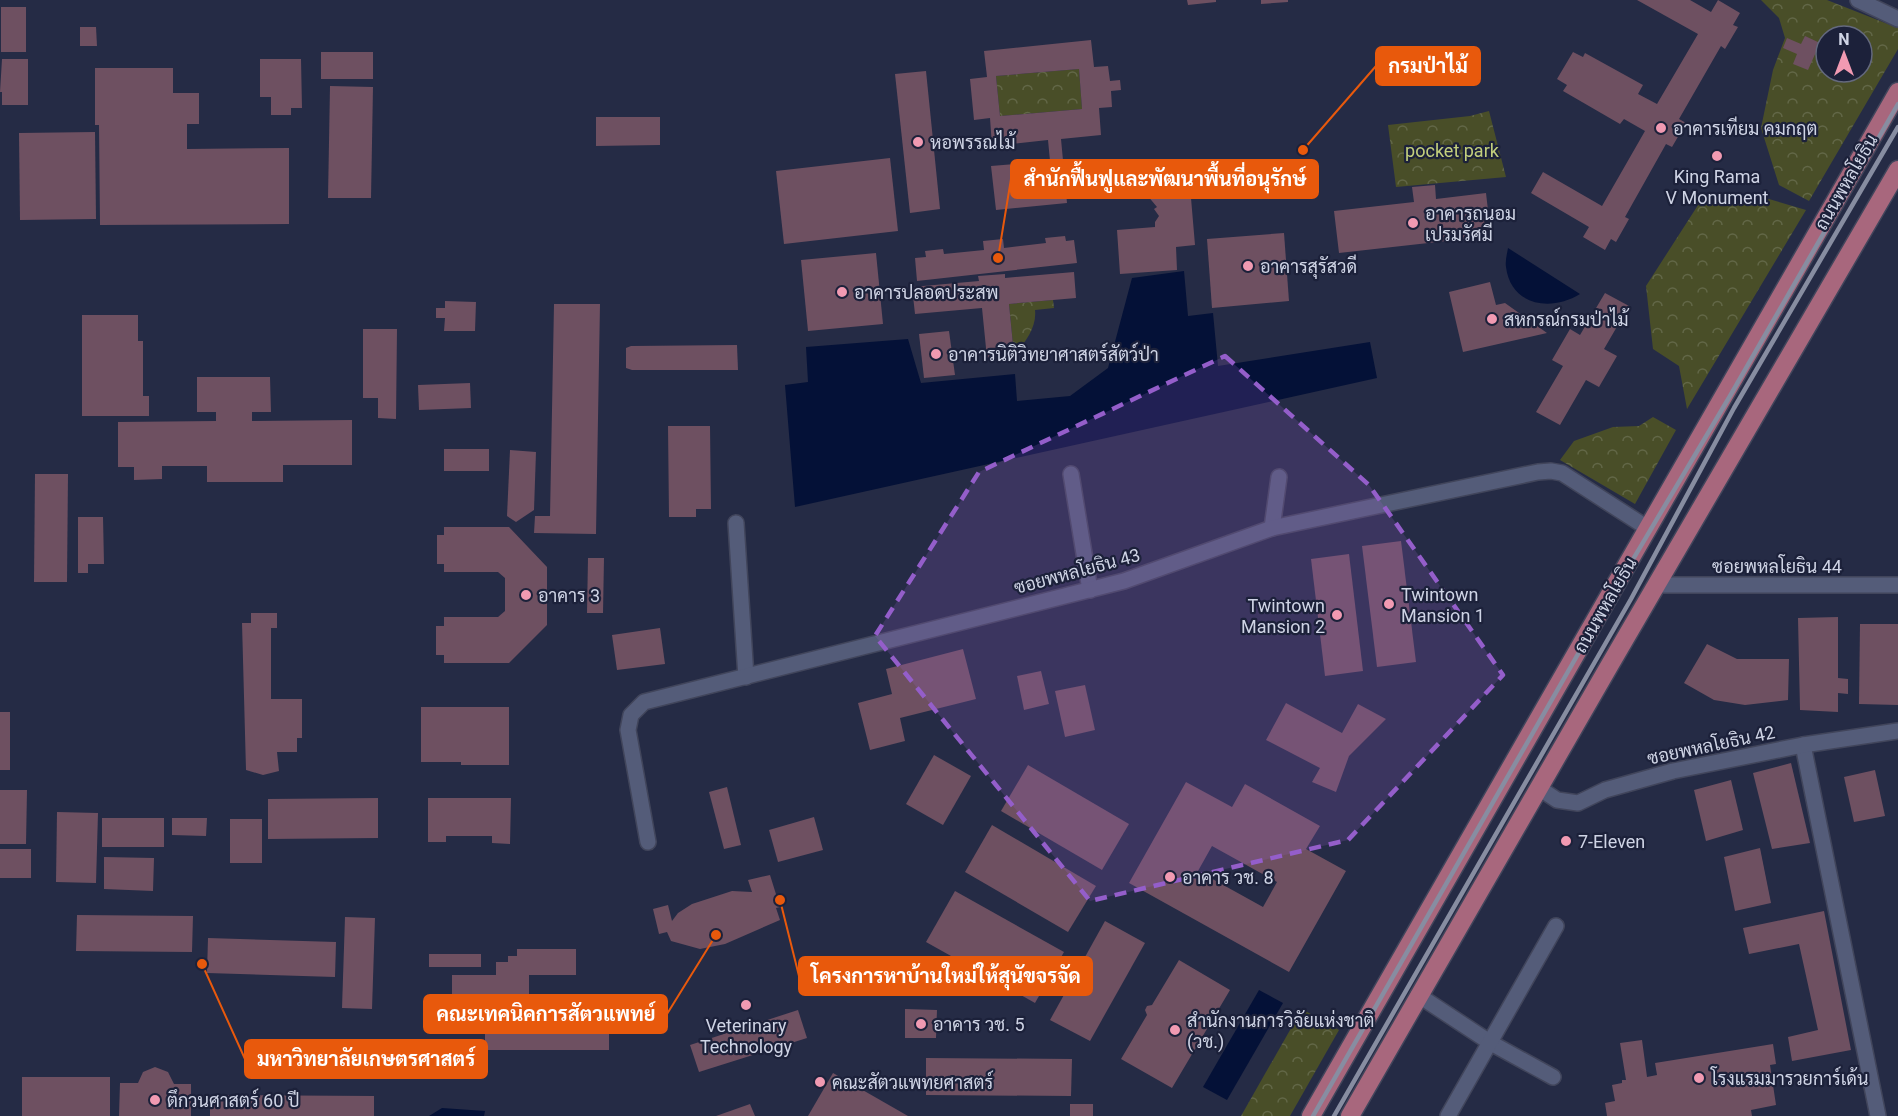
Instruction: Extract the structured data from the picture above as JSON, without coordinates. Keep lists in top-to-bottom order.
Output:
{
  "streets": {
    "main road": ["ถนนพหลโยธิน"],
    "street": ["ซอยพหลโยธิน 44", "ซอยพหลโยธิน 43", "ซอยพหลโยธิน 42"]
  },
  "crossings": [
    ["ถนนพหลโยธิน", "ซอยพหลโยธิน 44"],
    ["ถนนพหลโยธิน", "ซอยพหลโยธิน 43"],
    ["ถนนพหลโยธิน", "ซอยพหลโยธิน 42"]
  ],
  "parks": ["pocket park"],
  "places": [
    "อาคารเทียม คมกฤต",
    "หอพรรณไม้",
    "กรมป่าไม้",
    "King Rama V Monument",
    "อาคารถนอม เปรมรัศมี",
    "สำนักฟื้นฟูและพัฒนาพื้นที่อนุรักษ์",
    "อาคารสุรัสวดี",
    "อาคารปลอดประสพ",
    "สหกรณ์กรมป่าไม้",
    "อาคารนิติวิทยาศาสตร์สัตว์ป่า",
    "อาคาร 3",
    "Twintown Mansion 1",
    "Twintown Mansion 2",
    "7-Eleven",
    "อาคาร วช. 8",
    "โครงการหาบ้านใหม่ให้สุนัขจรจัด",
    "คณะเทคนิคการสัตวแพทย์",
    "มหาวิทยาลัยเกษตรศาสตร์",
    "Veterinary Technology",
    "อาคาร วช. 5",
    "สำนักงานการวิจัยแห่งชาติ (วช.)",
    "โรงแรมมารวยการ์เด้น",
    "คณะสัตวแพทยศาสตร์",
    "ตึกวนศาสตร์ 60 ปี"
  ],
  "north": "top"
}
